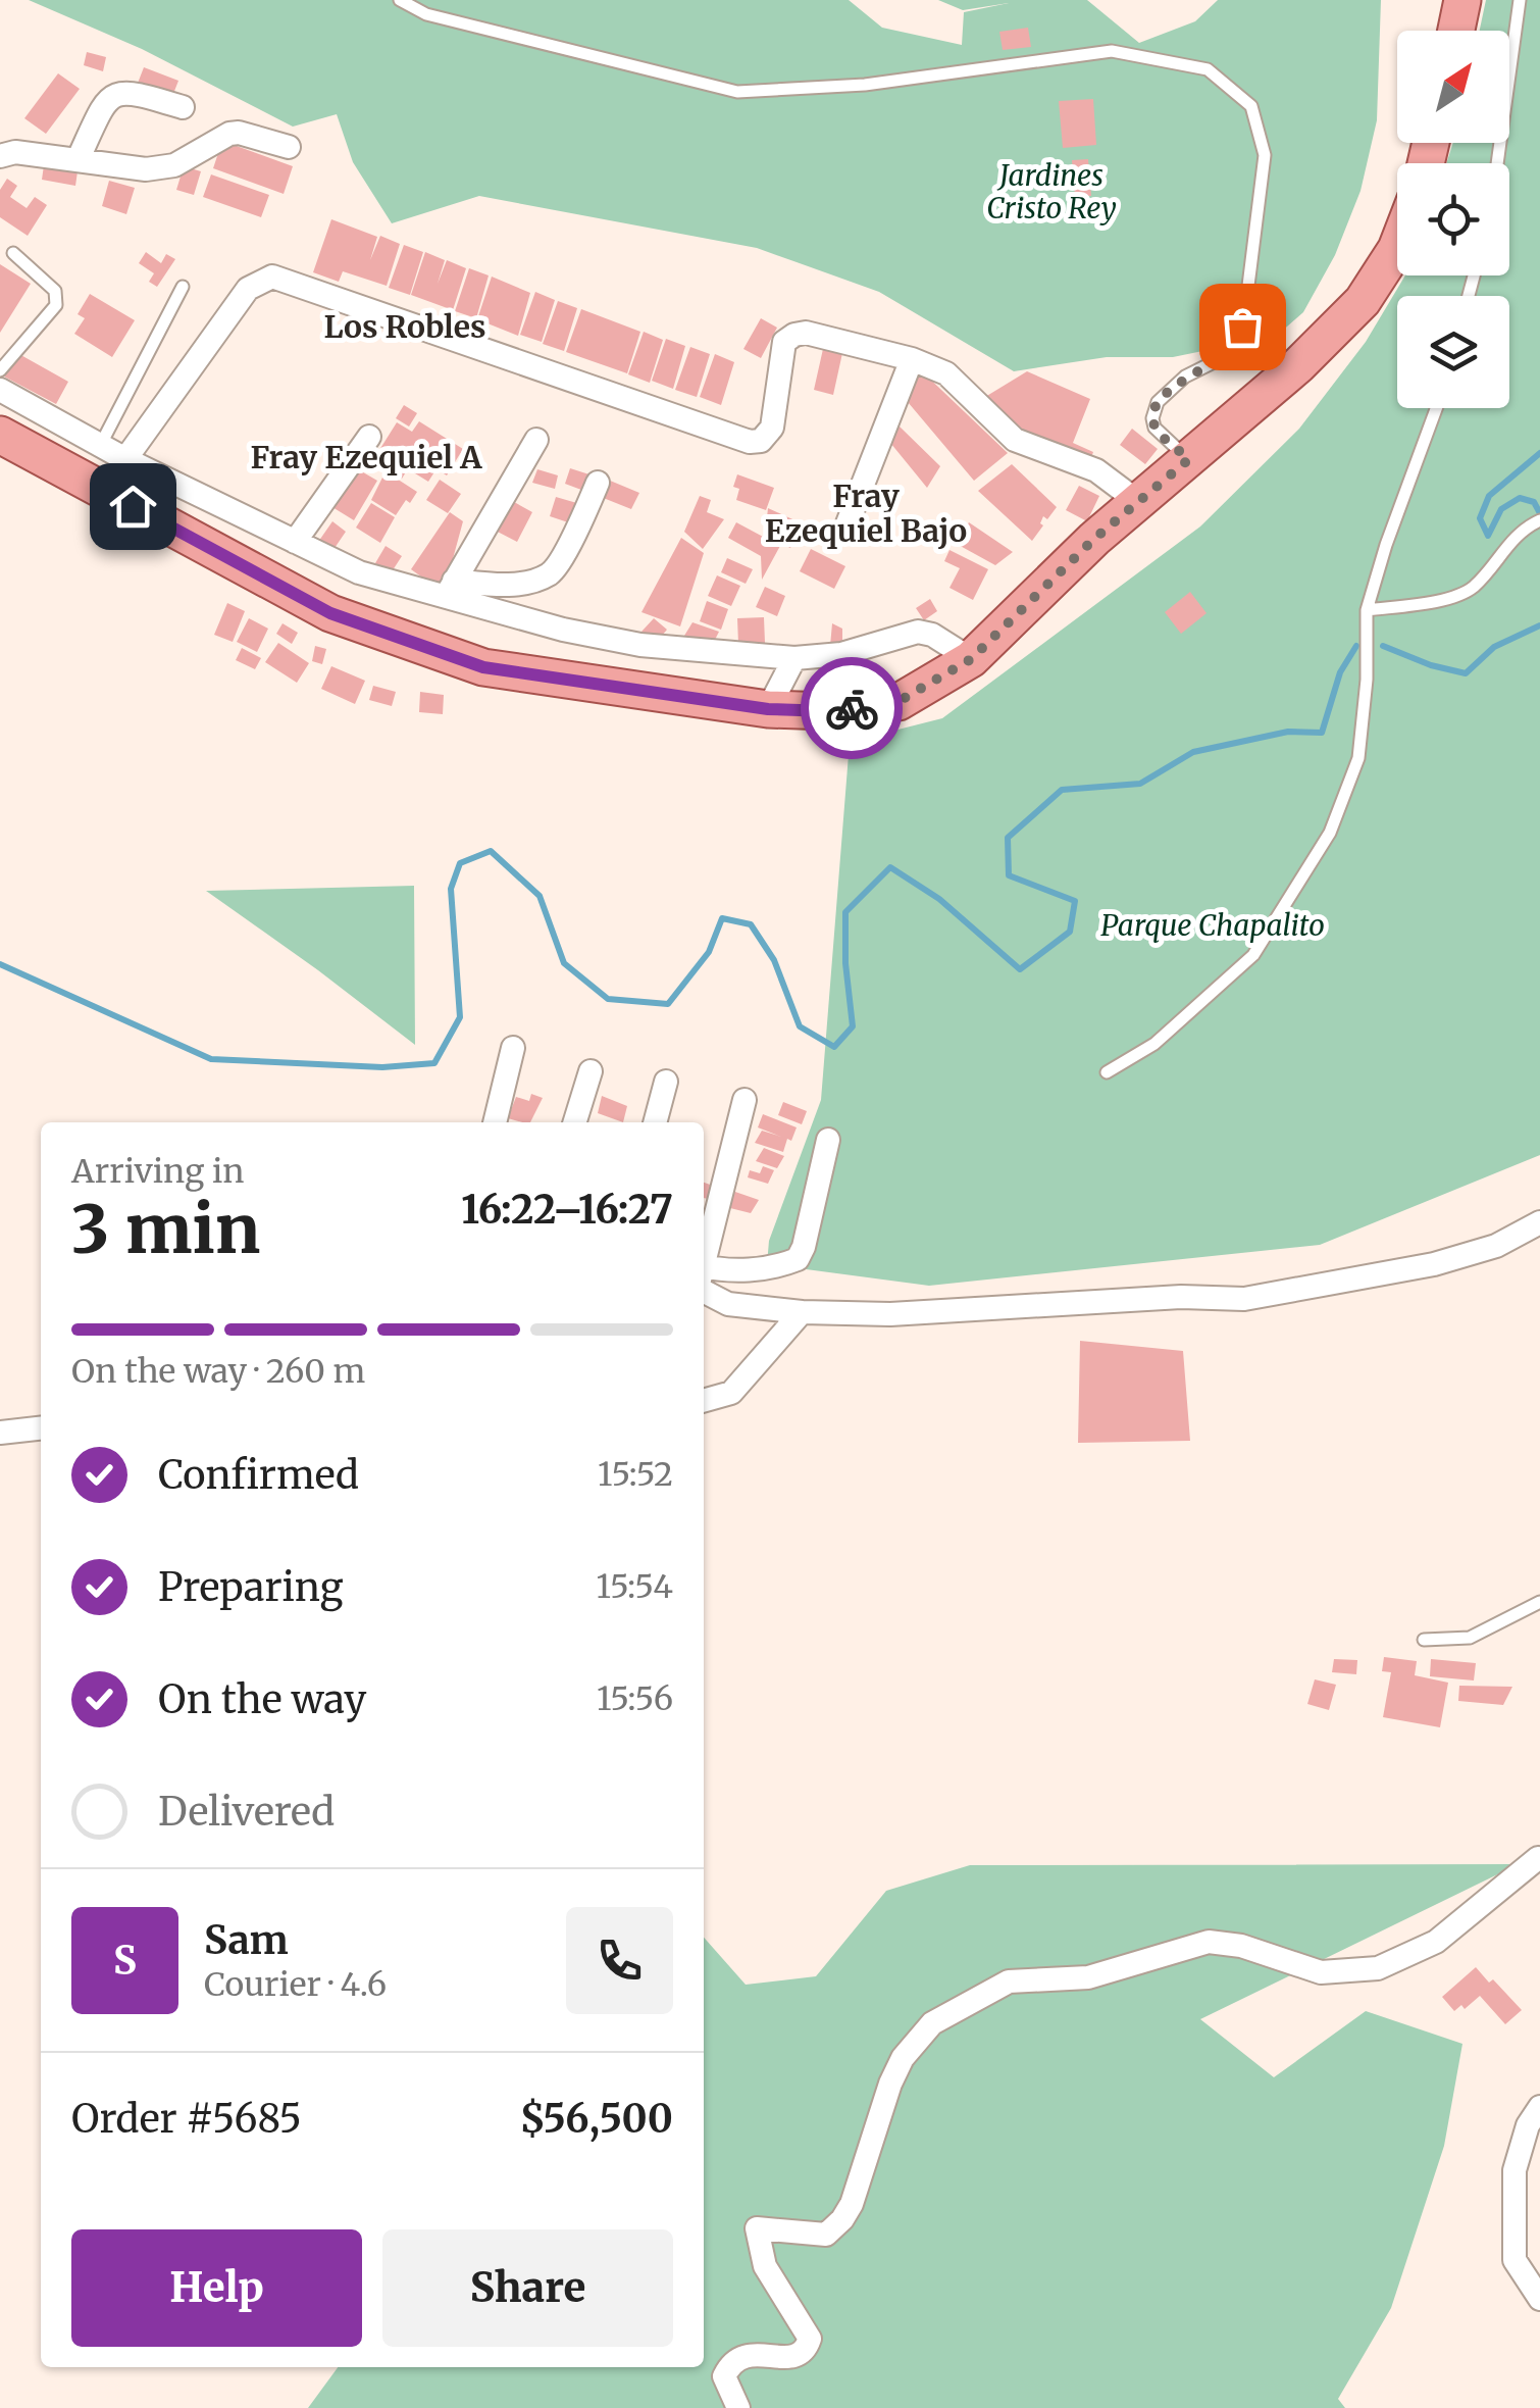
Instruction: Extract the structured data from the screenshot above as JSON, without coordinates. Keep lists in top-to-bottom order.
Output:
{
  "districts": ["Los Robles", "Fray Ezequiel A", "Fray Ezequiel Bajo"],
  "parks": ["Jardines Cristo Rey", "Parque Chapalito"],
  "north": "top right",
  "page": {
    "heading": ["3 min", "Arriving in", "16:22–16:27"],
    "panel": [
      "Sam",
      "Courier · 4.6",
      "Order #5685",
      "$56,500"
    ],
    "bar": "On the way · 260 m",
    "list": [
      ["Confirmed", "15:52"],
      ["Preparing", "15:54"],
      ["On the way", "15:56"],
      "Delivered"
    ],
    "round": "S",
    "buttons": ["Help", "Share"]
  }
}
